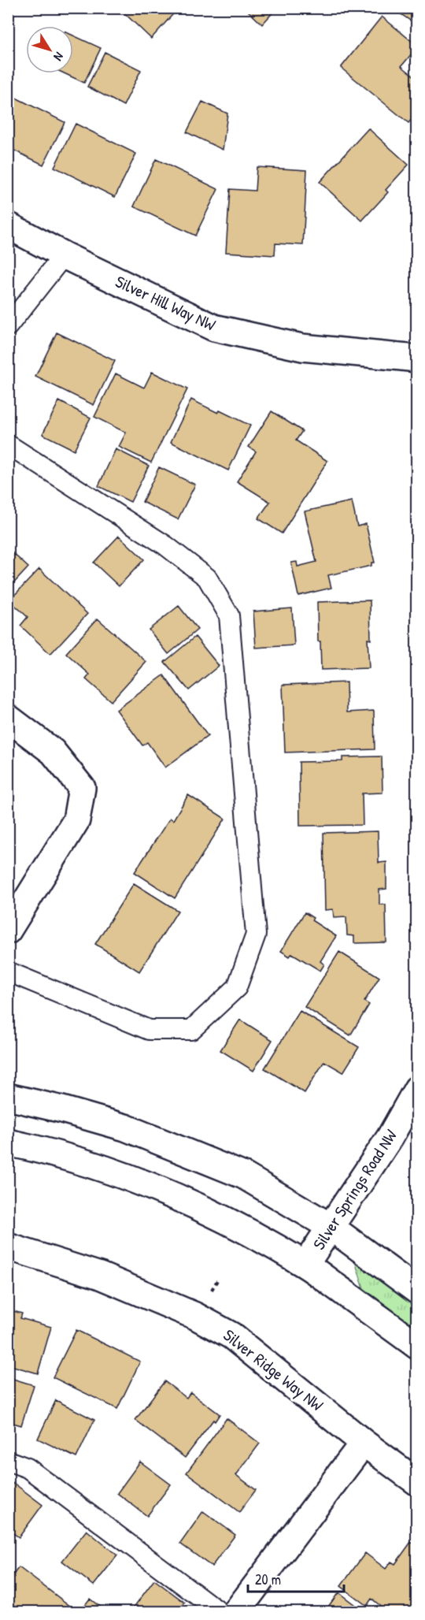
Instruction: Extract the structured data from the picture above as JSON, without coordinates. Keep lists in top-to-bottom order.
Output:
{
  "streets": {
    "street": ["Silver Hill Way NW", "Silver Springs Road NW", "Silver Ridge Way NW"]
  },
  "scale_bar": "20 m",
  "north": "bottom right"
}
